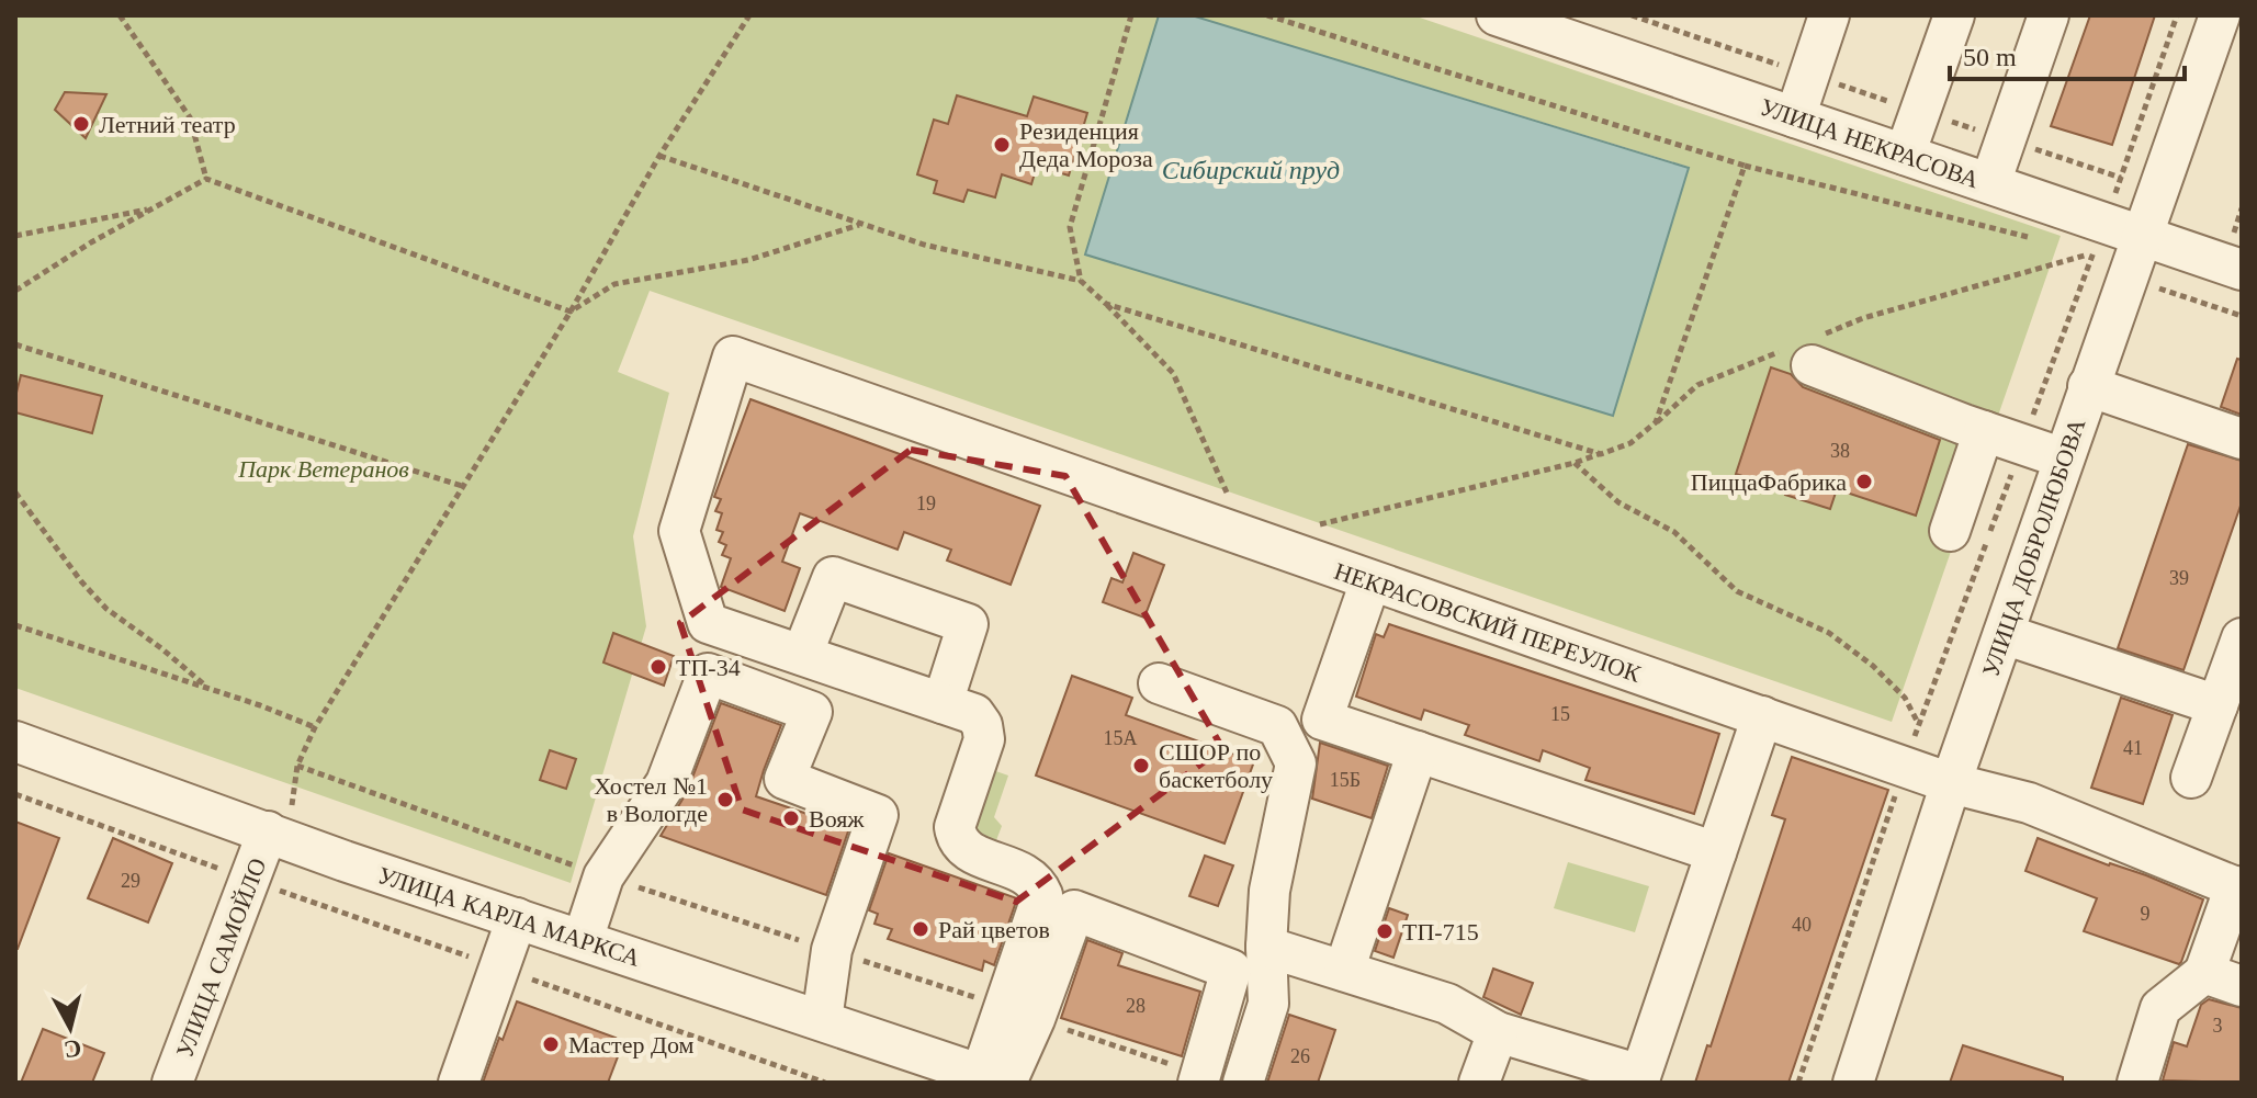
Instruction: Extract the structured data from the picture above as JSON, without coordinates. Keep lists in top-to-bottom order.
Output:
{
  "streets": {
    "street": [
      "УЛИЦА НЕКРАСОВА",
      "УЛИЦА ДОБРОЛЮБОВА",
      "НЕКРАСОВСКИЙ ПЕРЕУЛОК",
      "УЛИЦА КАРЛА МАРКСА",
      "УЛИЦА САМОЙЛО"
    ]
  },
  "crossings": [
    ["УЛИЦА НЕКРАСОВА", "УЛИЦА ДОБРОЛЮБОВА"],
    ["УЛИЦА ДОБРОЛЮБОВА", "НЕКРАСОВСКИЙ ПЕРЕУЛОК"],
    ["УЛИЦА КАРЛА МАРКСА", "УЛИЦА САМОЙЛО"]
  ],
  "water": ["Сибирский пруд"],
  "parks": ["Парк Ветеранов"],
  "places": [
    "Летний театр",
    "Резиденция Деда Мороза",
    "ПиццаФабрика",
    "ТП-34",
    "СШОР по баскетболу",
    "Хостел №1 в Вологде",
    "Вояж",
    "Рай цветов",
    "ТП-715",
    "Мастер Дом"
  ],
  "house_numbers": [
    "38",
    "19",
    "39",
    "15",
    "15А",
    "41",
    "15Б",
    "29",
    "9",
    "40",
    "28",
    "3",
    "26"
  ],
  "scale_bar": "50 m",
  "north": "bottom"
}
